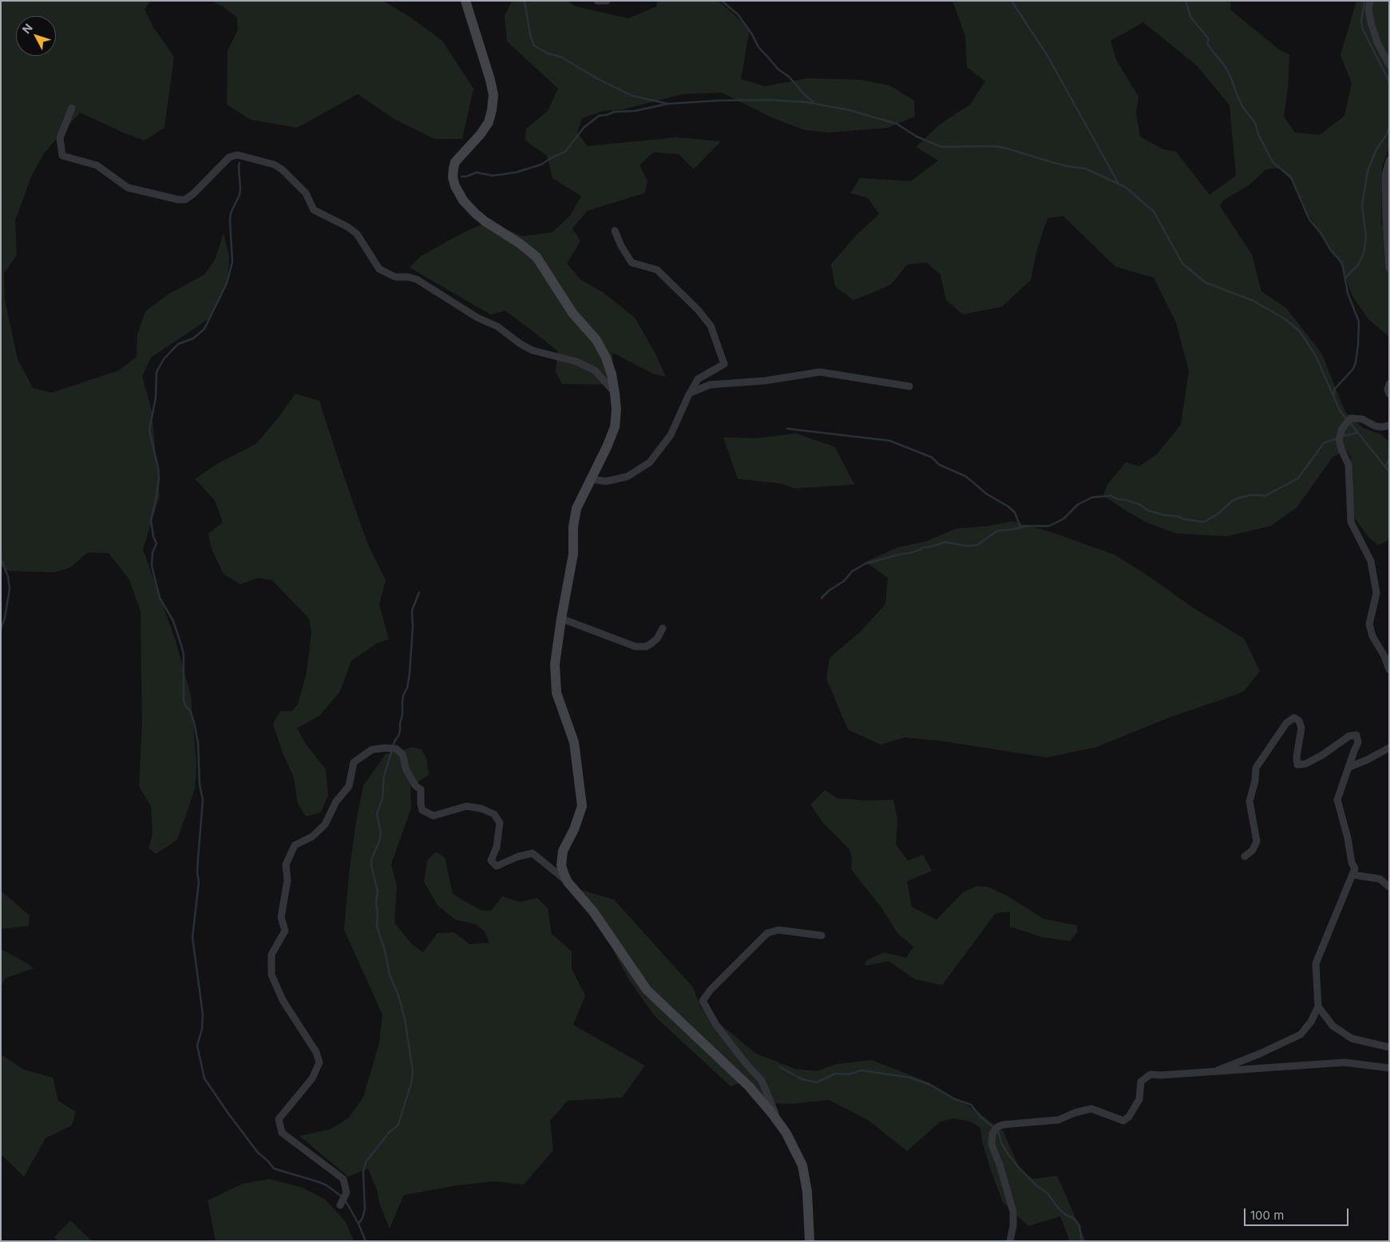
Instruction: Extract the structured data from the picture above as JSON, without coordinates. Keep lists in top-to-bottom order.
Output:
{
  "scale_bar": "100 m",
  "north": "top left"
}
